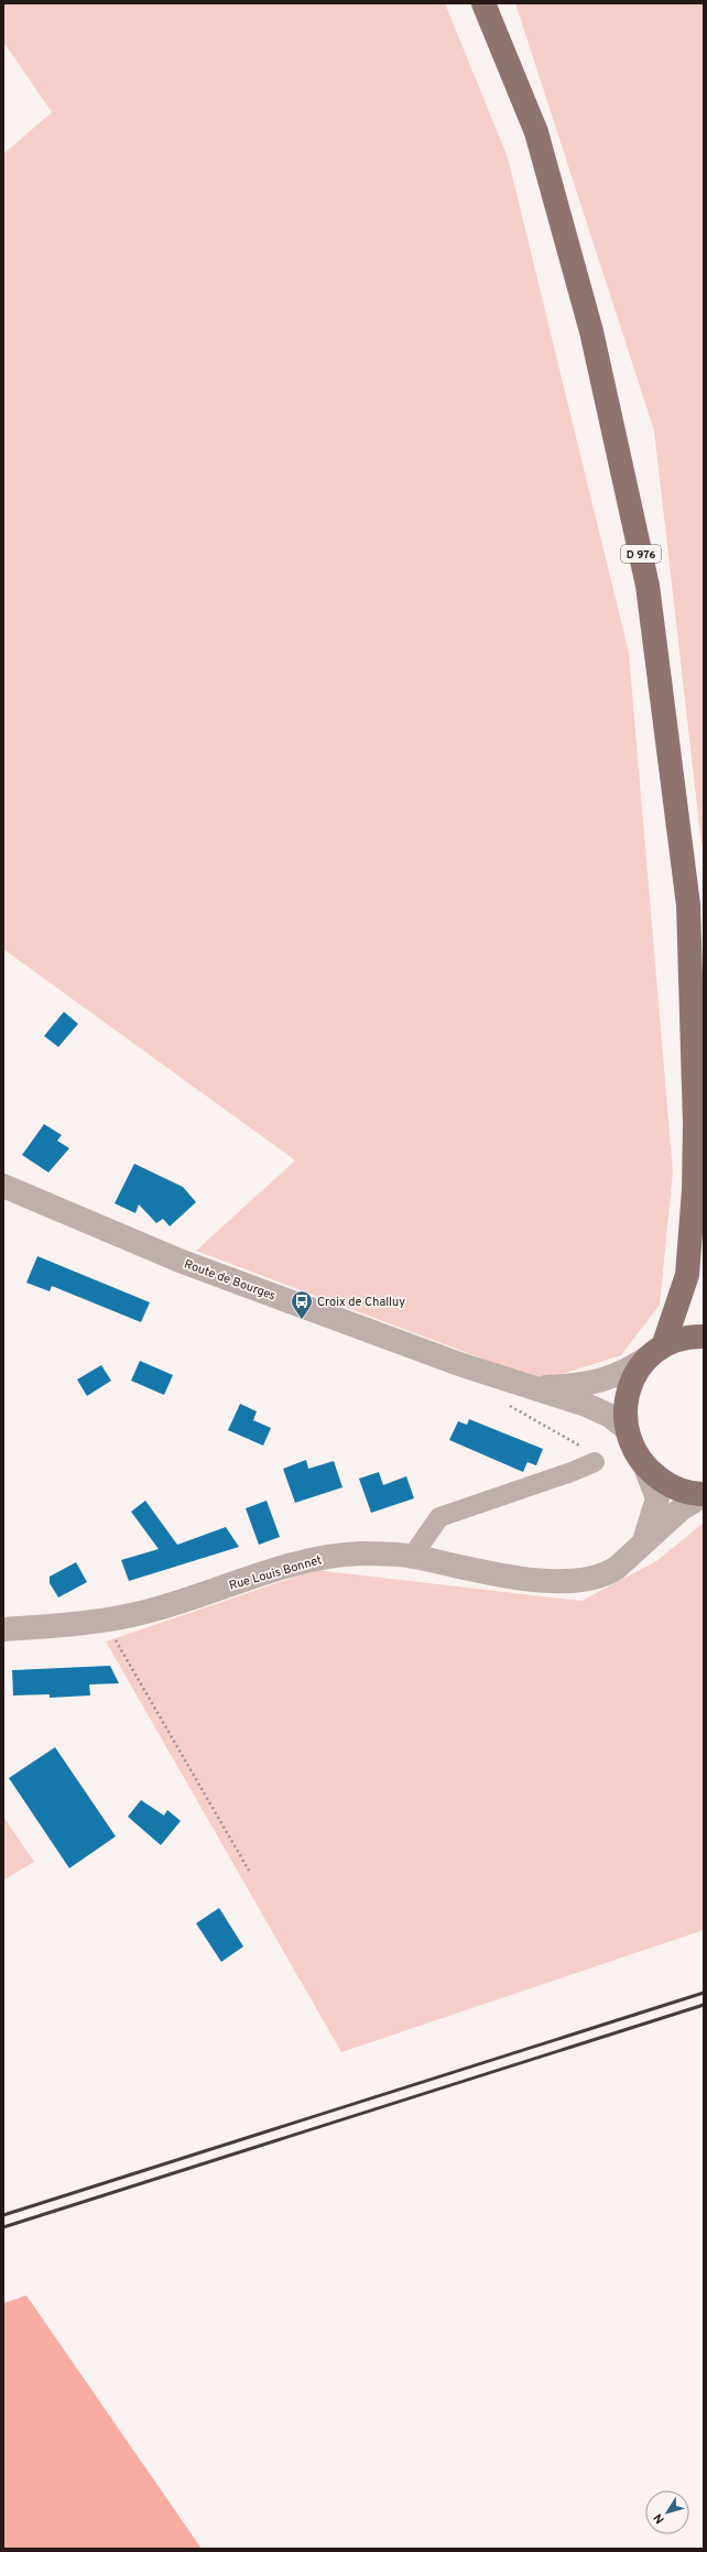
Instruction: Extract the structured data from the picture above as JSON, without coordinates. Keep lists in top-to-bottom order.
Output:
{
  "streets": {
    "main road": ["D 976"],
    "street": ["Route de Bourges", "Rue Louis Bonnet"]
  },
  "crossings": [
    ["D 976", "Route de Bourges"]
  ],
  "places": {
    "bus stop": ["Croix de Challuy"]
  },
  "north": "bottom left"
}
